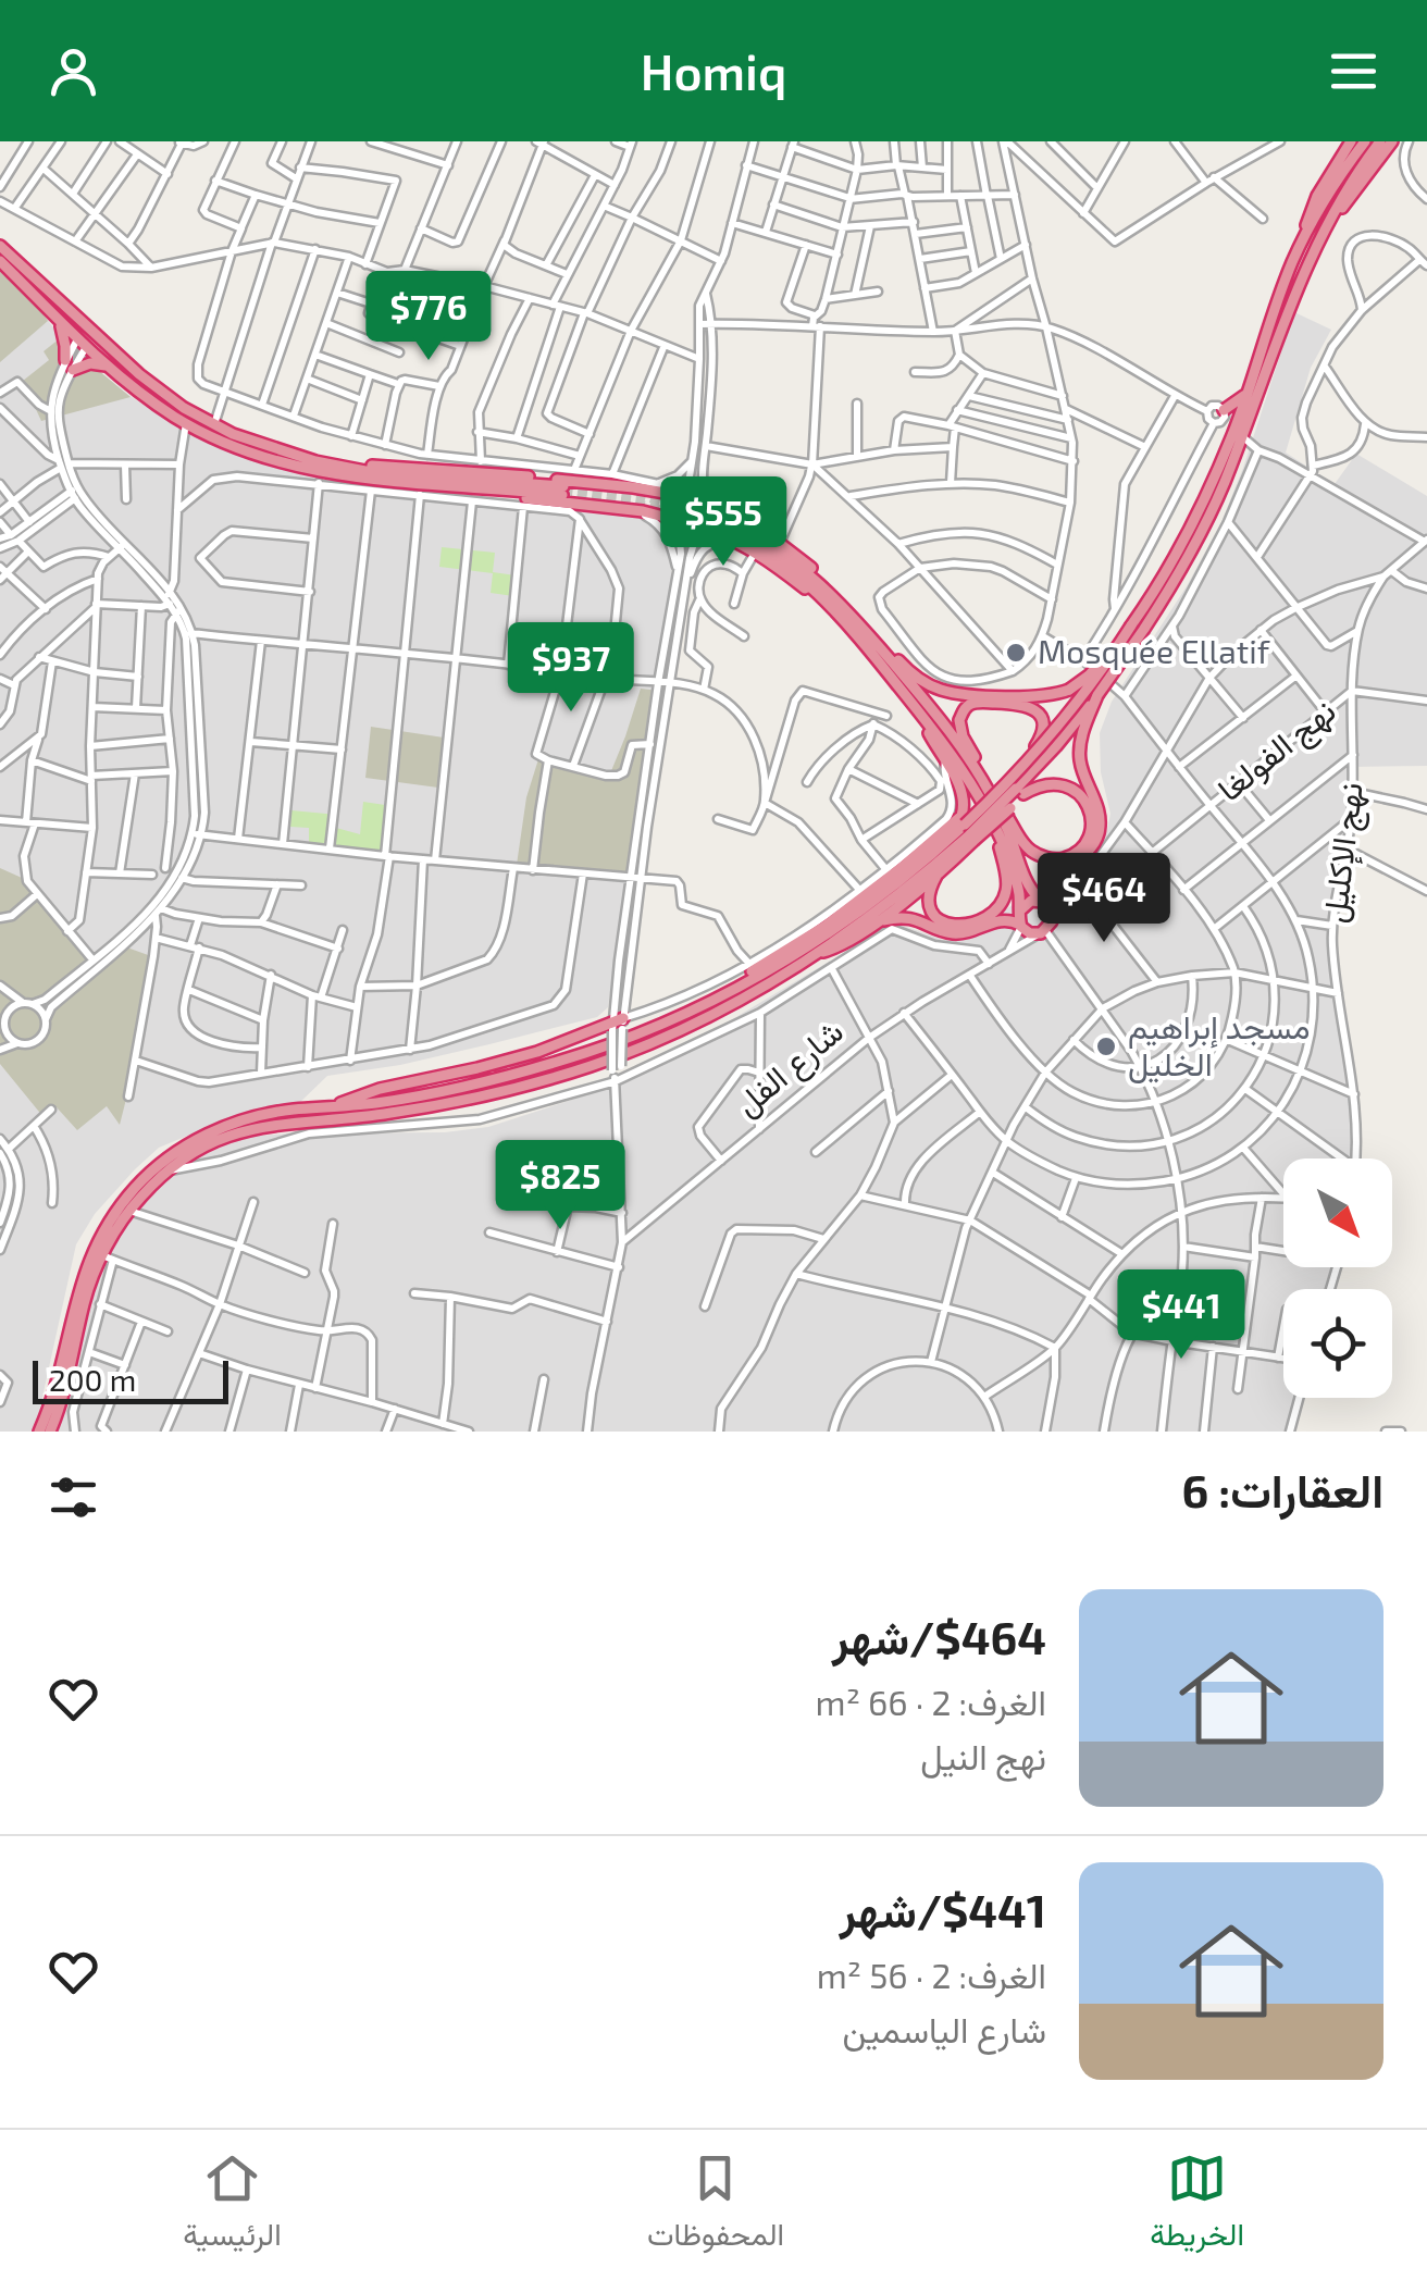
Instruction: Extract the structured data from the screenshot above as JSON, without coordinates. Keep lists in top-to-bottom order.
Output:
{
  "streets": {
    "street": ["نهج الفولغا", "نهج الإكليل", "شارع الفل"]
  },
  "crossings": [
    ["نهج الفولغا", "نهج الإكليل"]
  ],
  "places": ["Mosquée Ellatif", "مسجد إبراهيم الخليل"],
  "scale_bar": "200 m",
  "north": "bottom right",
  "page": {
    "header": "Homiq",
    "price": [
      "$776",
      "$555",
      "$937",
      "$464",
      "$825",
      "$441"
    ],
    "scale": "200 m",
    "heading": "العقارات: 6",
    "list": [
      {
        "name": "$464/شهر",
        "note": "الغرف: 2 · 66 m² · نهج النيل"
      },
      {
        "name": "$441/شهر",
        "note": "الغرف: 2 · 56 m² · شارع الياسمين"
      }
    ],
    "tabs": ["الخريطة", "المحفوظات", "الرئيسية"]
  }
}
